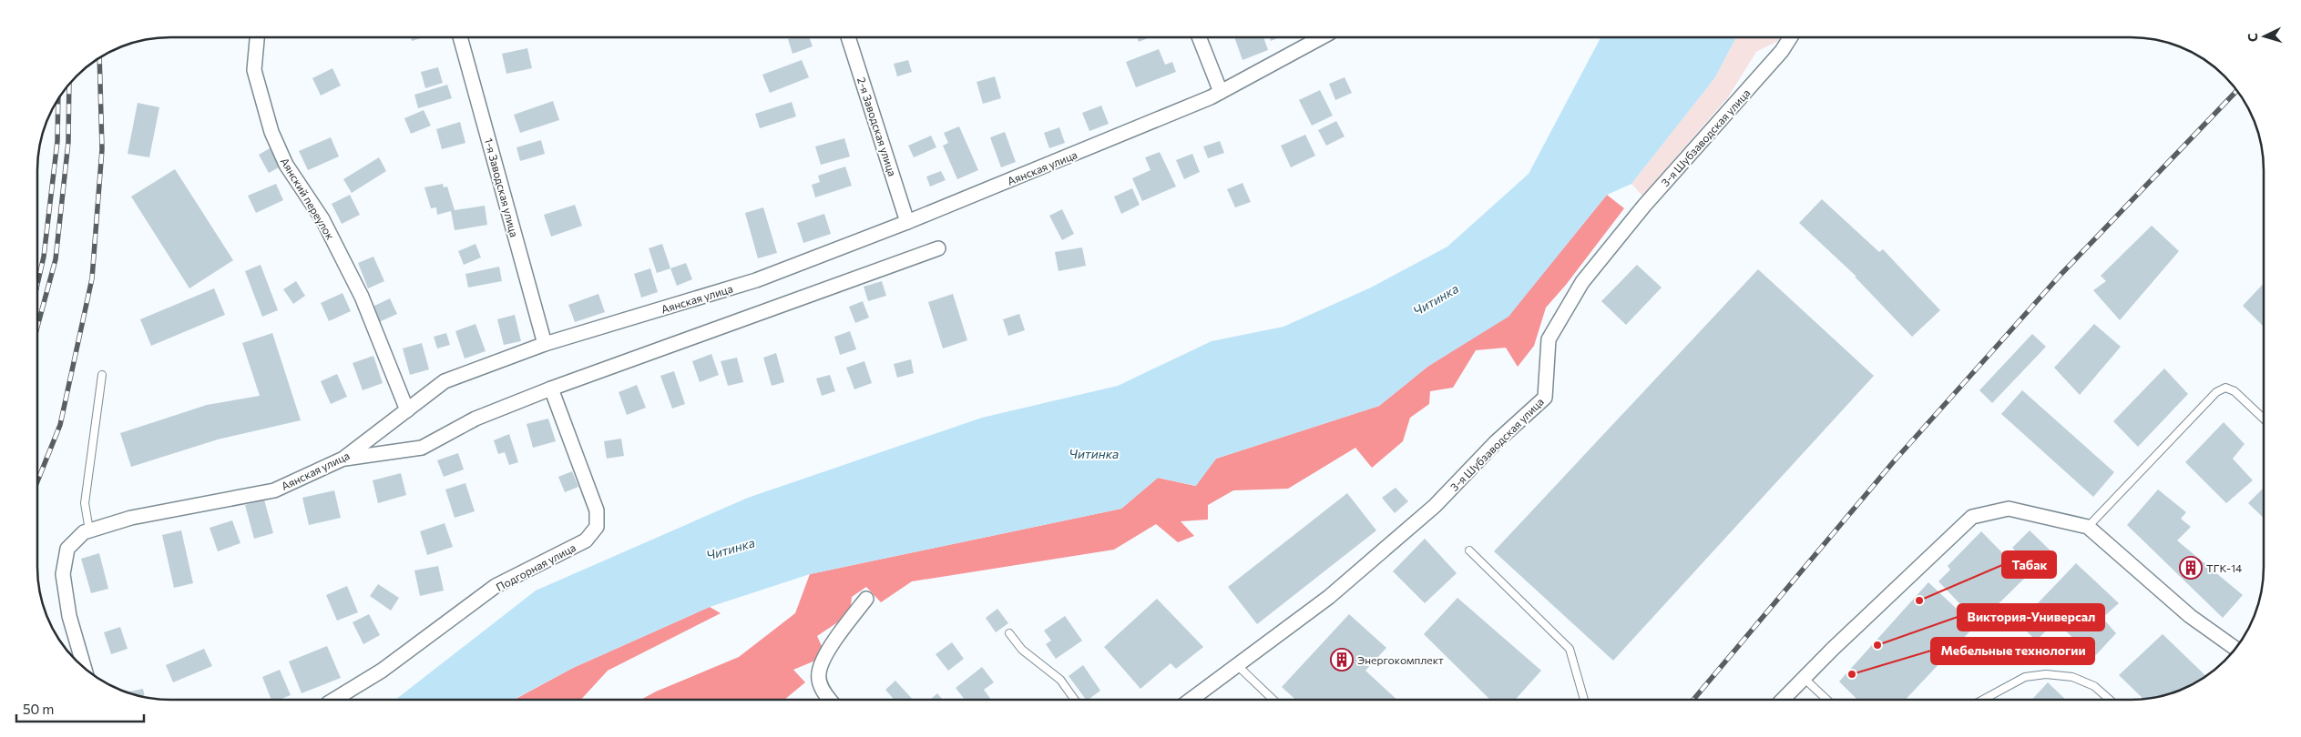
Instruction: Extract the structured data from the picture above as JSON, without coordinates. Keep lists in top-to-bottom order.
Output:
{
  "streets": {
    "street": [
      "2-я Заводская улица",
      "3-я Шубзаводская улица",
      "Аянская улица",
      "1-я Заводская улица",
      "Аянский переулок",
      "Подгорная улица"
    ]
  },
  "crossings": [
    ["2-я Заводская улица", "Аянская улица"],
    ["Аянская улица", "1-я Заводская улица"],
    ["Аянская улица", "Аянский переулок"]
  ],
  "water": ["Читинка"],
  "places": {
    "building": ["ТГК-14", "Энергокомплект"],
    "other": ["Табак", "Виктория-Универсал", "Мебельные технологии"]
  },
  "scale_bar": "50 m",
  "north": "left"
}
